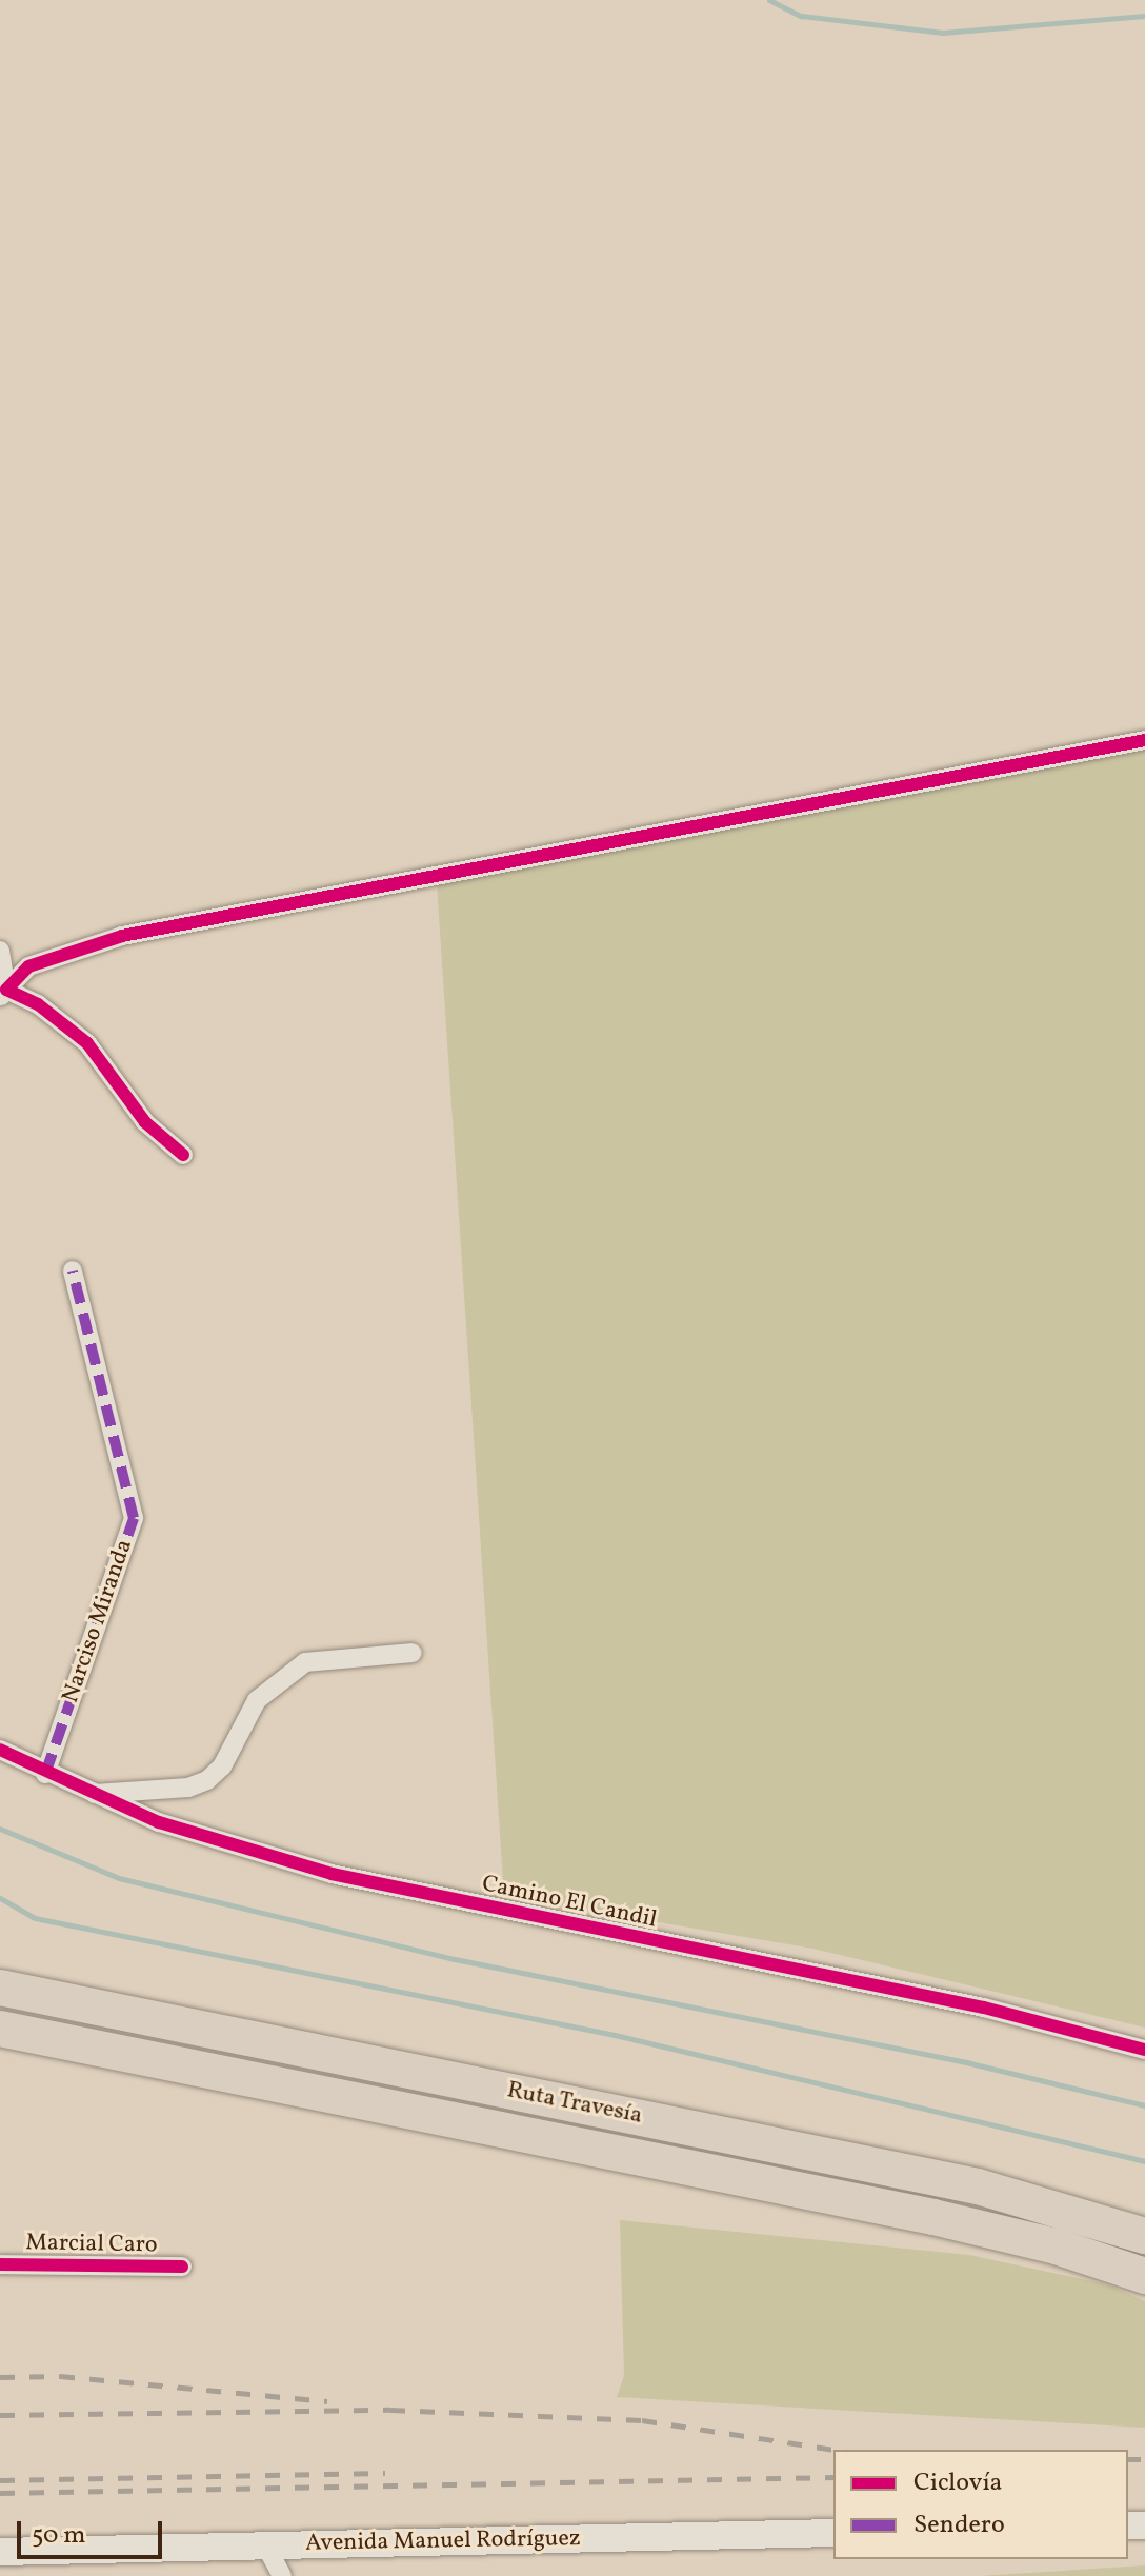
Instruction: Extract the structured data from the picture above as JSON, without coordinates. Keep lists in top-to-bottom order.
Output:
{
  "streets": {
    "highway": ["Ruta Travesía"],
    "main road": ["Avenida Manuel Rodríguez"],
    "street": ["Narciso Miranda", "Camino El Candil", "Marcial Caro"]
  },
  "crossings": [
    ["Narciso Miranda", "Camino El Candil"]
  ],
  "legend": ["Ciclovía", "Sendero"],
  "scale_bar": "50 m"
}
